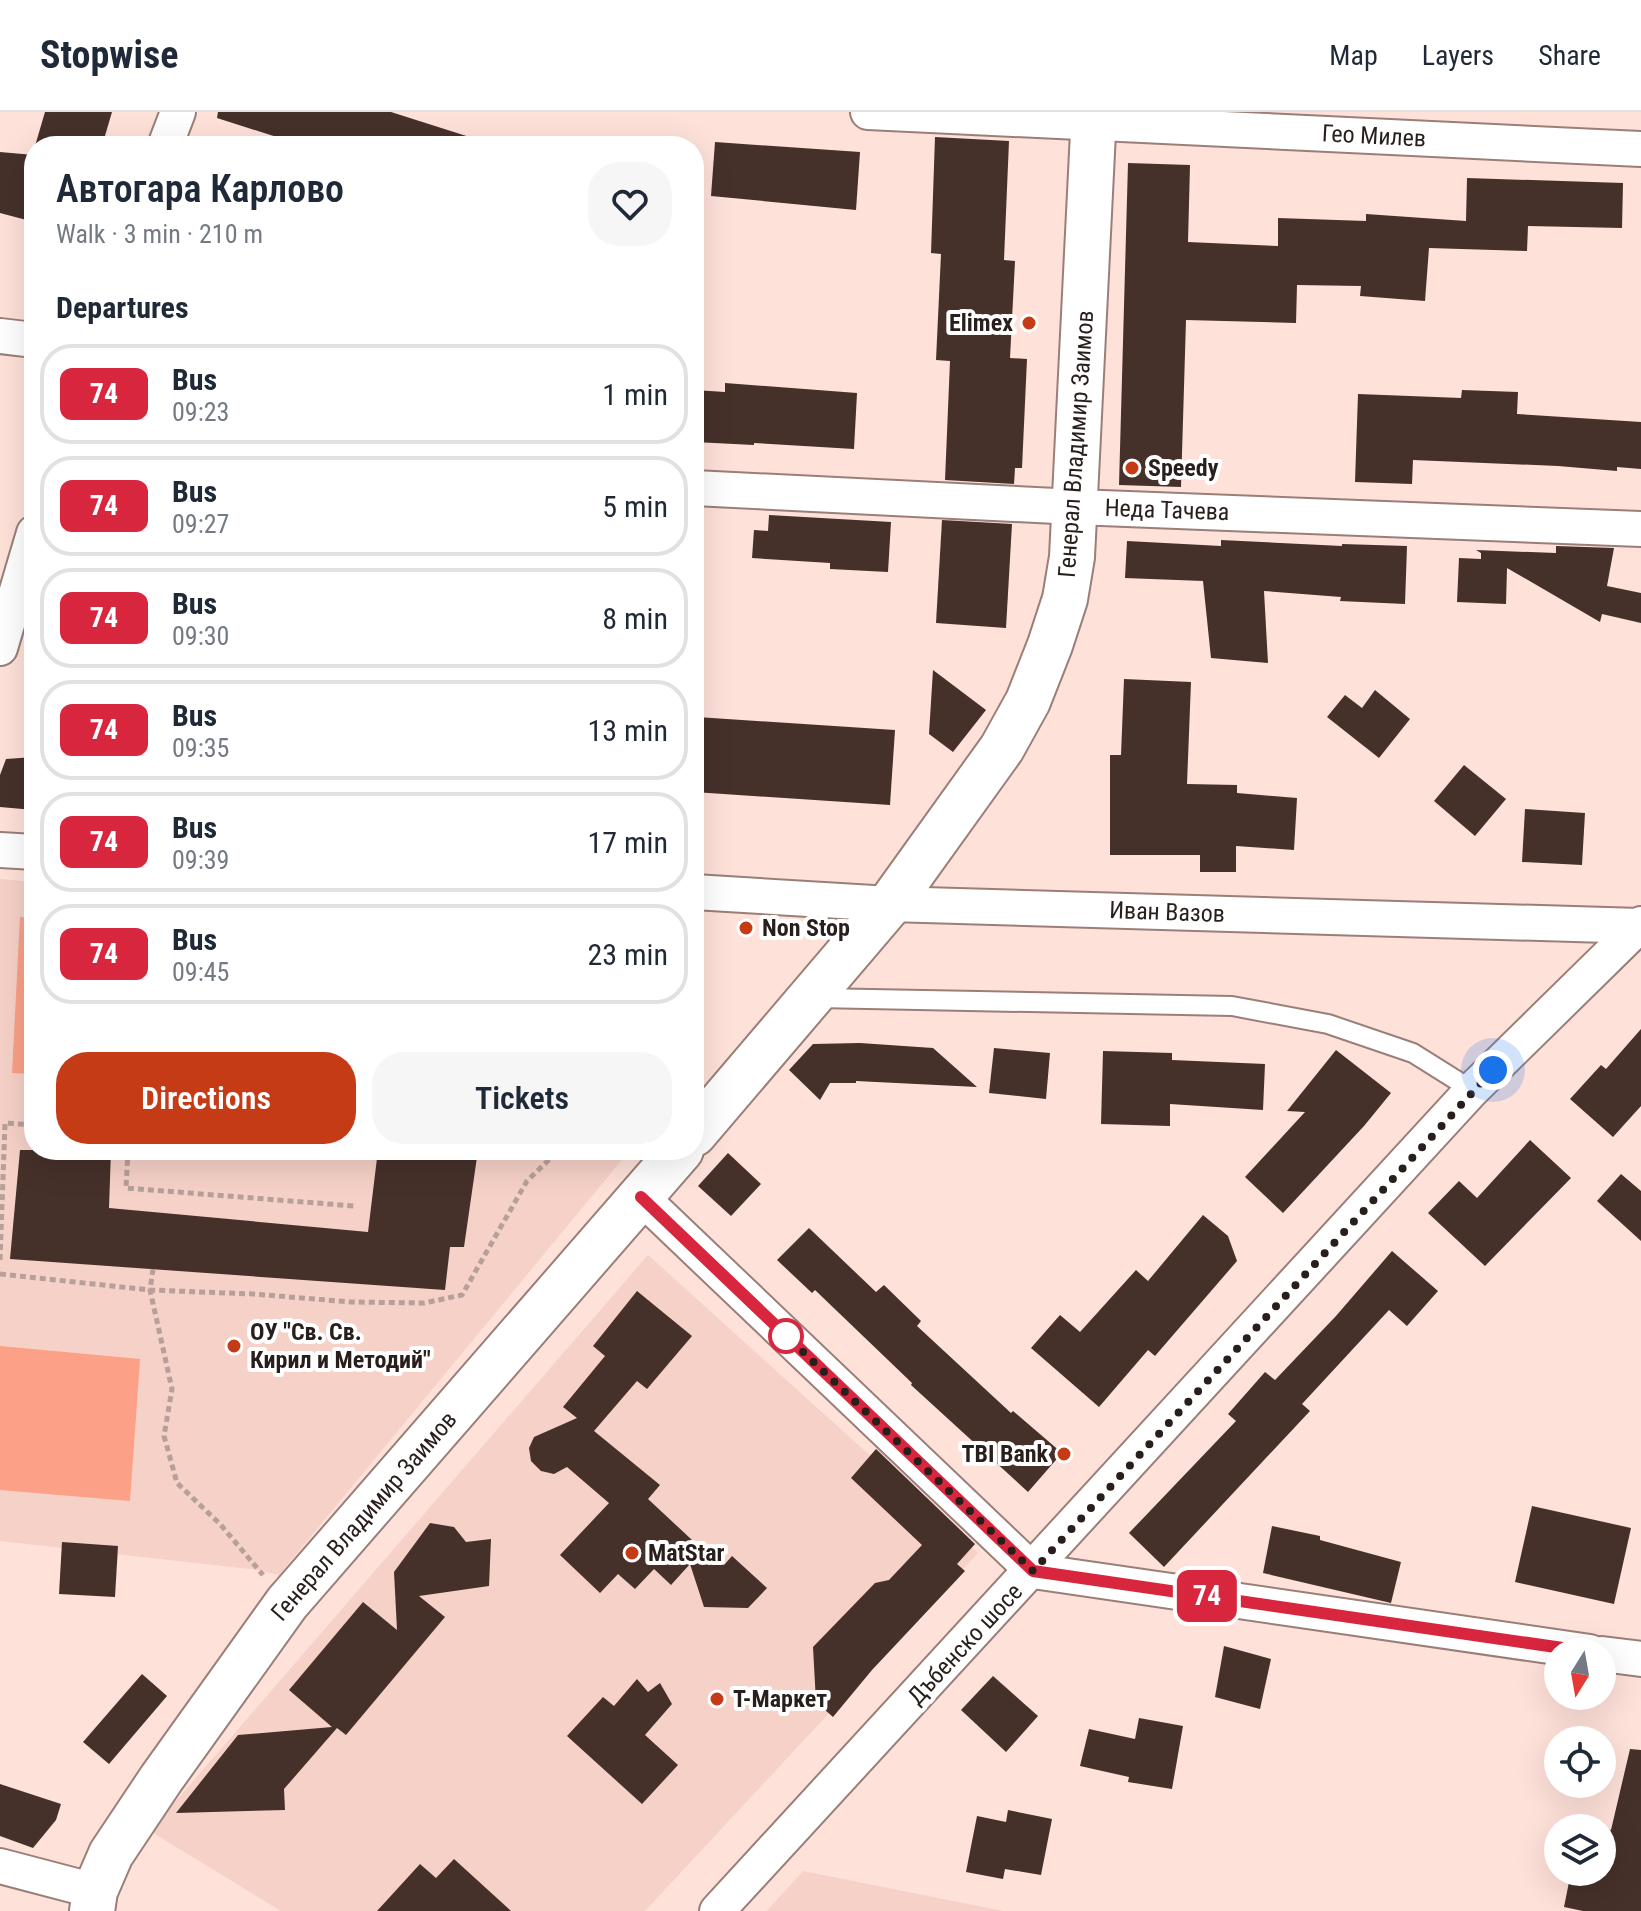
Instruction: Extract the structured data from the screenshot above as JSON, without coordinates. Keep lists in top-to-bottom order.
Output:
{
  "streets": {
    "street": [
      "Гео Милев",
      "Генерал Владимир Заимов",
      "Неда Тачева",
      "Иван Вазов",
      "Дъбенско шосе"
    ]
  },
  "crossings": [
    ["Гео Милев", "Генерал Владимир Заимов"],
    ["Генерал Владимир Заимов", "Неда Тачева"],
    ["Генерал Владимир Заимов", "Иван Вазов"],
    ["Иван Вазов", "Дъбенско шосе"]
  ],
  "places": [
    "Elimex",
    "Speedy",
    "Non Stop",
    "ОУ \"Св. Св. Кирил и Методий\"",
    "TBI Bank",
    "MatStar",
    "Т-Маркет"
  ],
  "lines": ["bus line 74"],
  "north": "bottom",
  "page": {
    "header": "Stopwise",
    "nav": ["Map", "Layers", "Share"],
    "on_map": "74",
    "heading": [
      ["Автогара Карлово", "Walk · 3 min · 210 m"],
      "Departures"
    ],
    "list": [
      {
        "mark": "74",
        "name": "Bus",
        "note": "09:23",
        "value": "1 min"
      },
      {
        "mark": "74",
        "name": "Bus",
        "note": "09:27",
        "value": "5 min"
      },
      {
        "mark": "74",
        "name": "Bus",
        "note": "09:30",
        "value": "8 min"
      },
      {
        "mark": "74",
        "name": "Bus",
        "note": "09:35",
        "value": "13 min"
      },
      {
        "mark": "74",
        "name": "Bus",
        "note": "09:39",
        "value": "17 min"
      },
      {
        "mark": "74",
        "name": "Bus",
        "note": "09:45",
        "value": "23 min"
      }
    ],
    "buttons": ["Directions", "Tickets"]
  }
}
